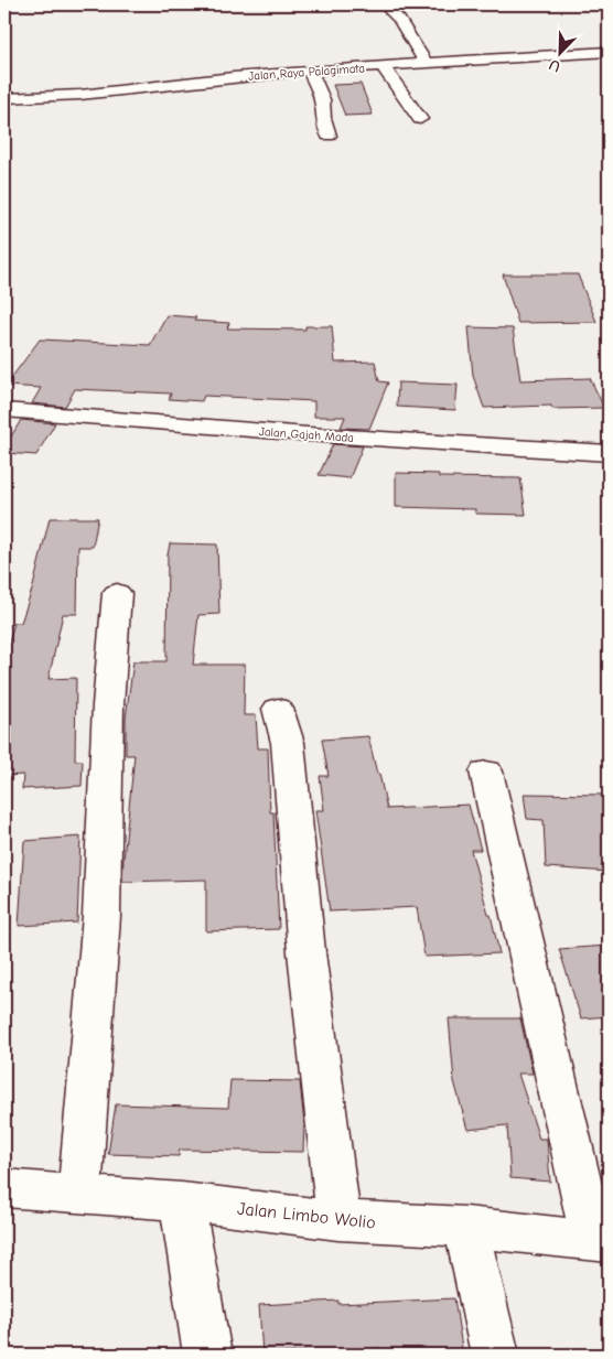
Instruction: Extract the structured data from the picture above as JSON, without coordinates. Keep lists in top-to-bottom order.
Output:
{
  "streets": {
    "main road": ["Jalan Raya Palagimata", "Jalan Gajah Mada", "Jalan Limbo Wolio"]
  },
  "north": "bottom left"
}
